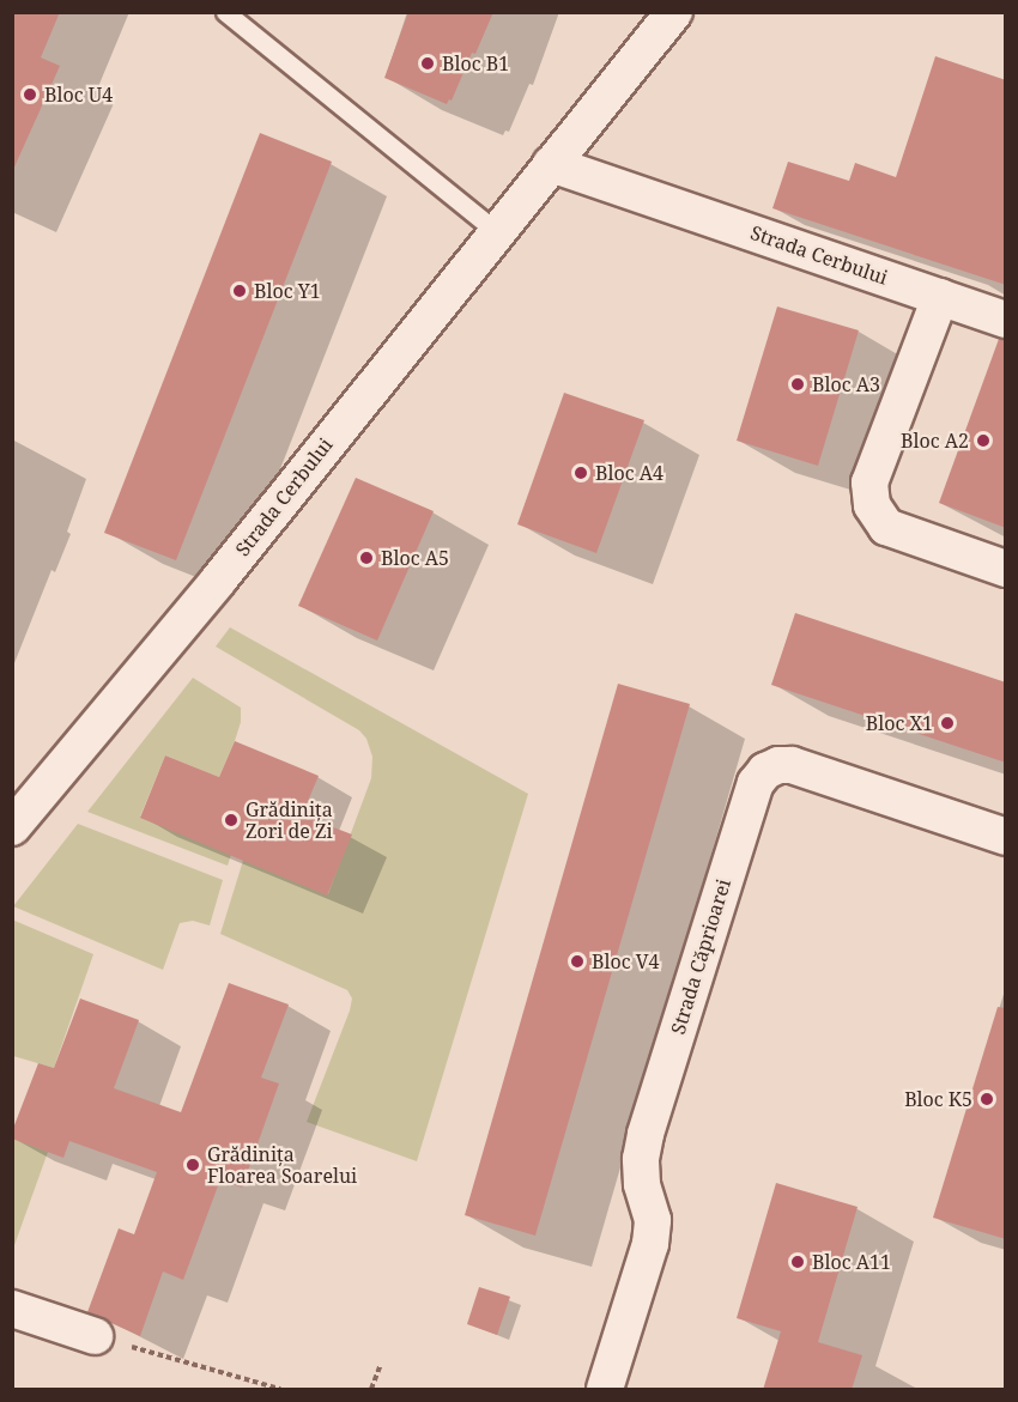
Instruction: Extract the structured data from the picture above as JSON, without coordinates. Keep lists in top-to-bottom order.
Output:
{
  "streets": {
    "street": ["Strada Cerbului", "Strada Căprioarei"]
  },
  "places": [
    "Bloc B1",
    "Bloc U4",
    "Bloc Y1",
    "Bloc A3",
    "Bloc A2",
    "Bloc A4",
    "Bloc A5",
    "Bloc X1",
    "Grădinița Zori de Zi",
    "Bloc V4",
    "Bloc K5",
    "Grădinița Floarea Soarelui",
    "Bloc A11"
  ]
}
